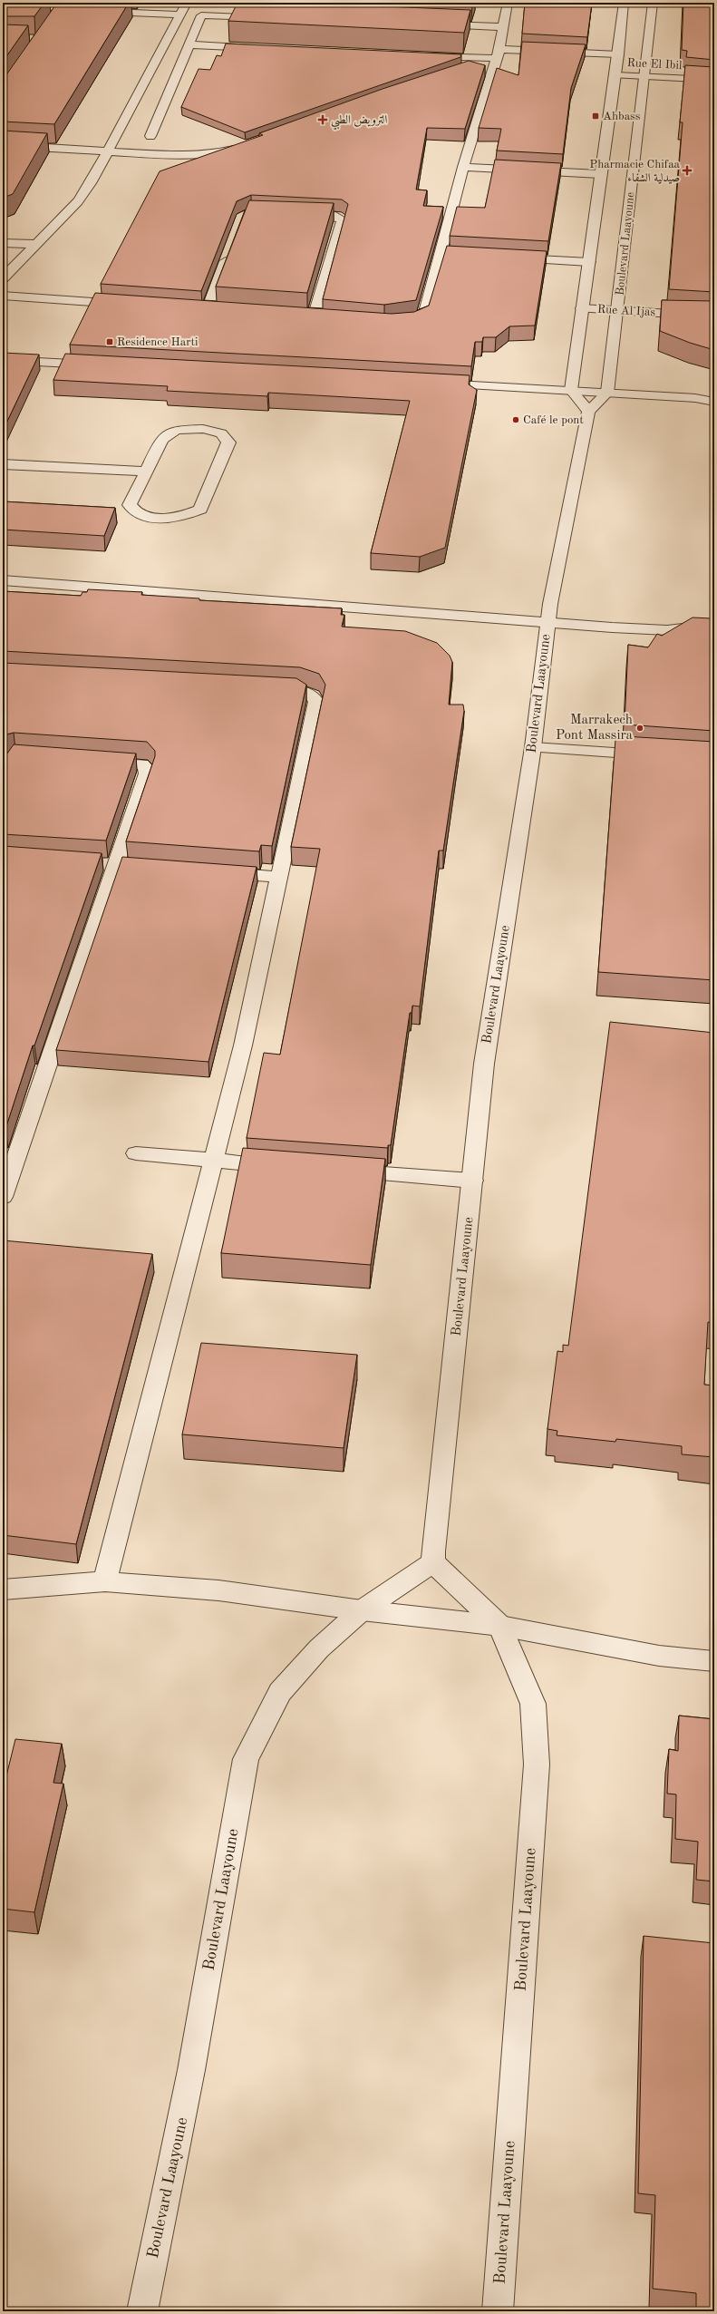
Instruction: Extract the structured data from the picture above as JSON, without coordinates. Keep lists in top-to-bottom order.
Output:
{
  "streets": {
    "street": ["Rue El Ibil", "Boulevard Laayoune", "Rue Al Ijas"]
  },
  "crossings": [
    ["Rue El Ibil", "Boulevard Laayoune"],
    ["Boulevard Laayoune", "Rue Al Ijas"]
  ],
  "places": {
    "transit": ["Ahbass", "Residence Harti"],
    "health": ["الترويض الطبي", "Pharmacie Chifaa صيدلية الشفاء"],
    "other": ["Café le pont", "Marrakech Pont Massira"]
  }
}
